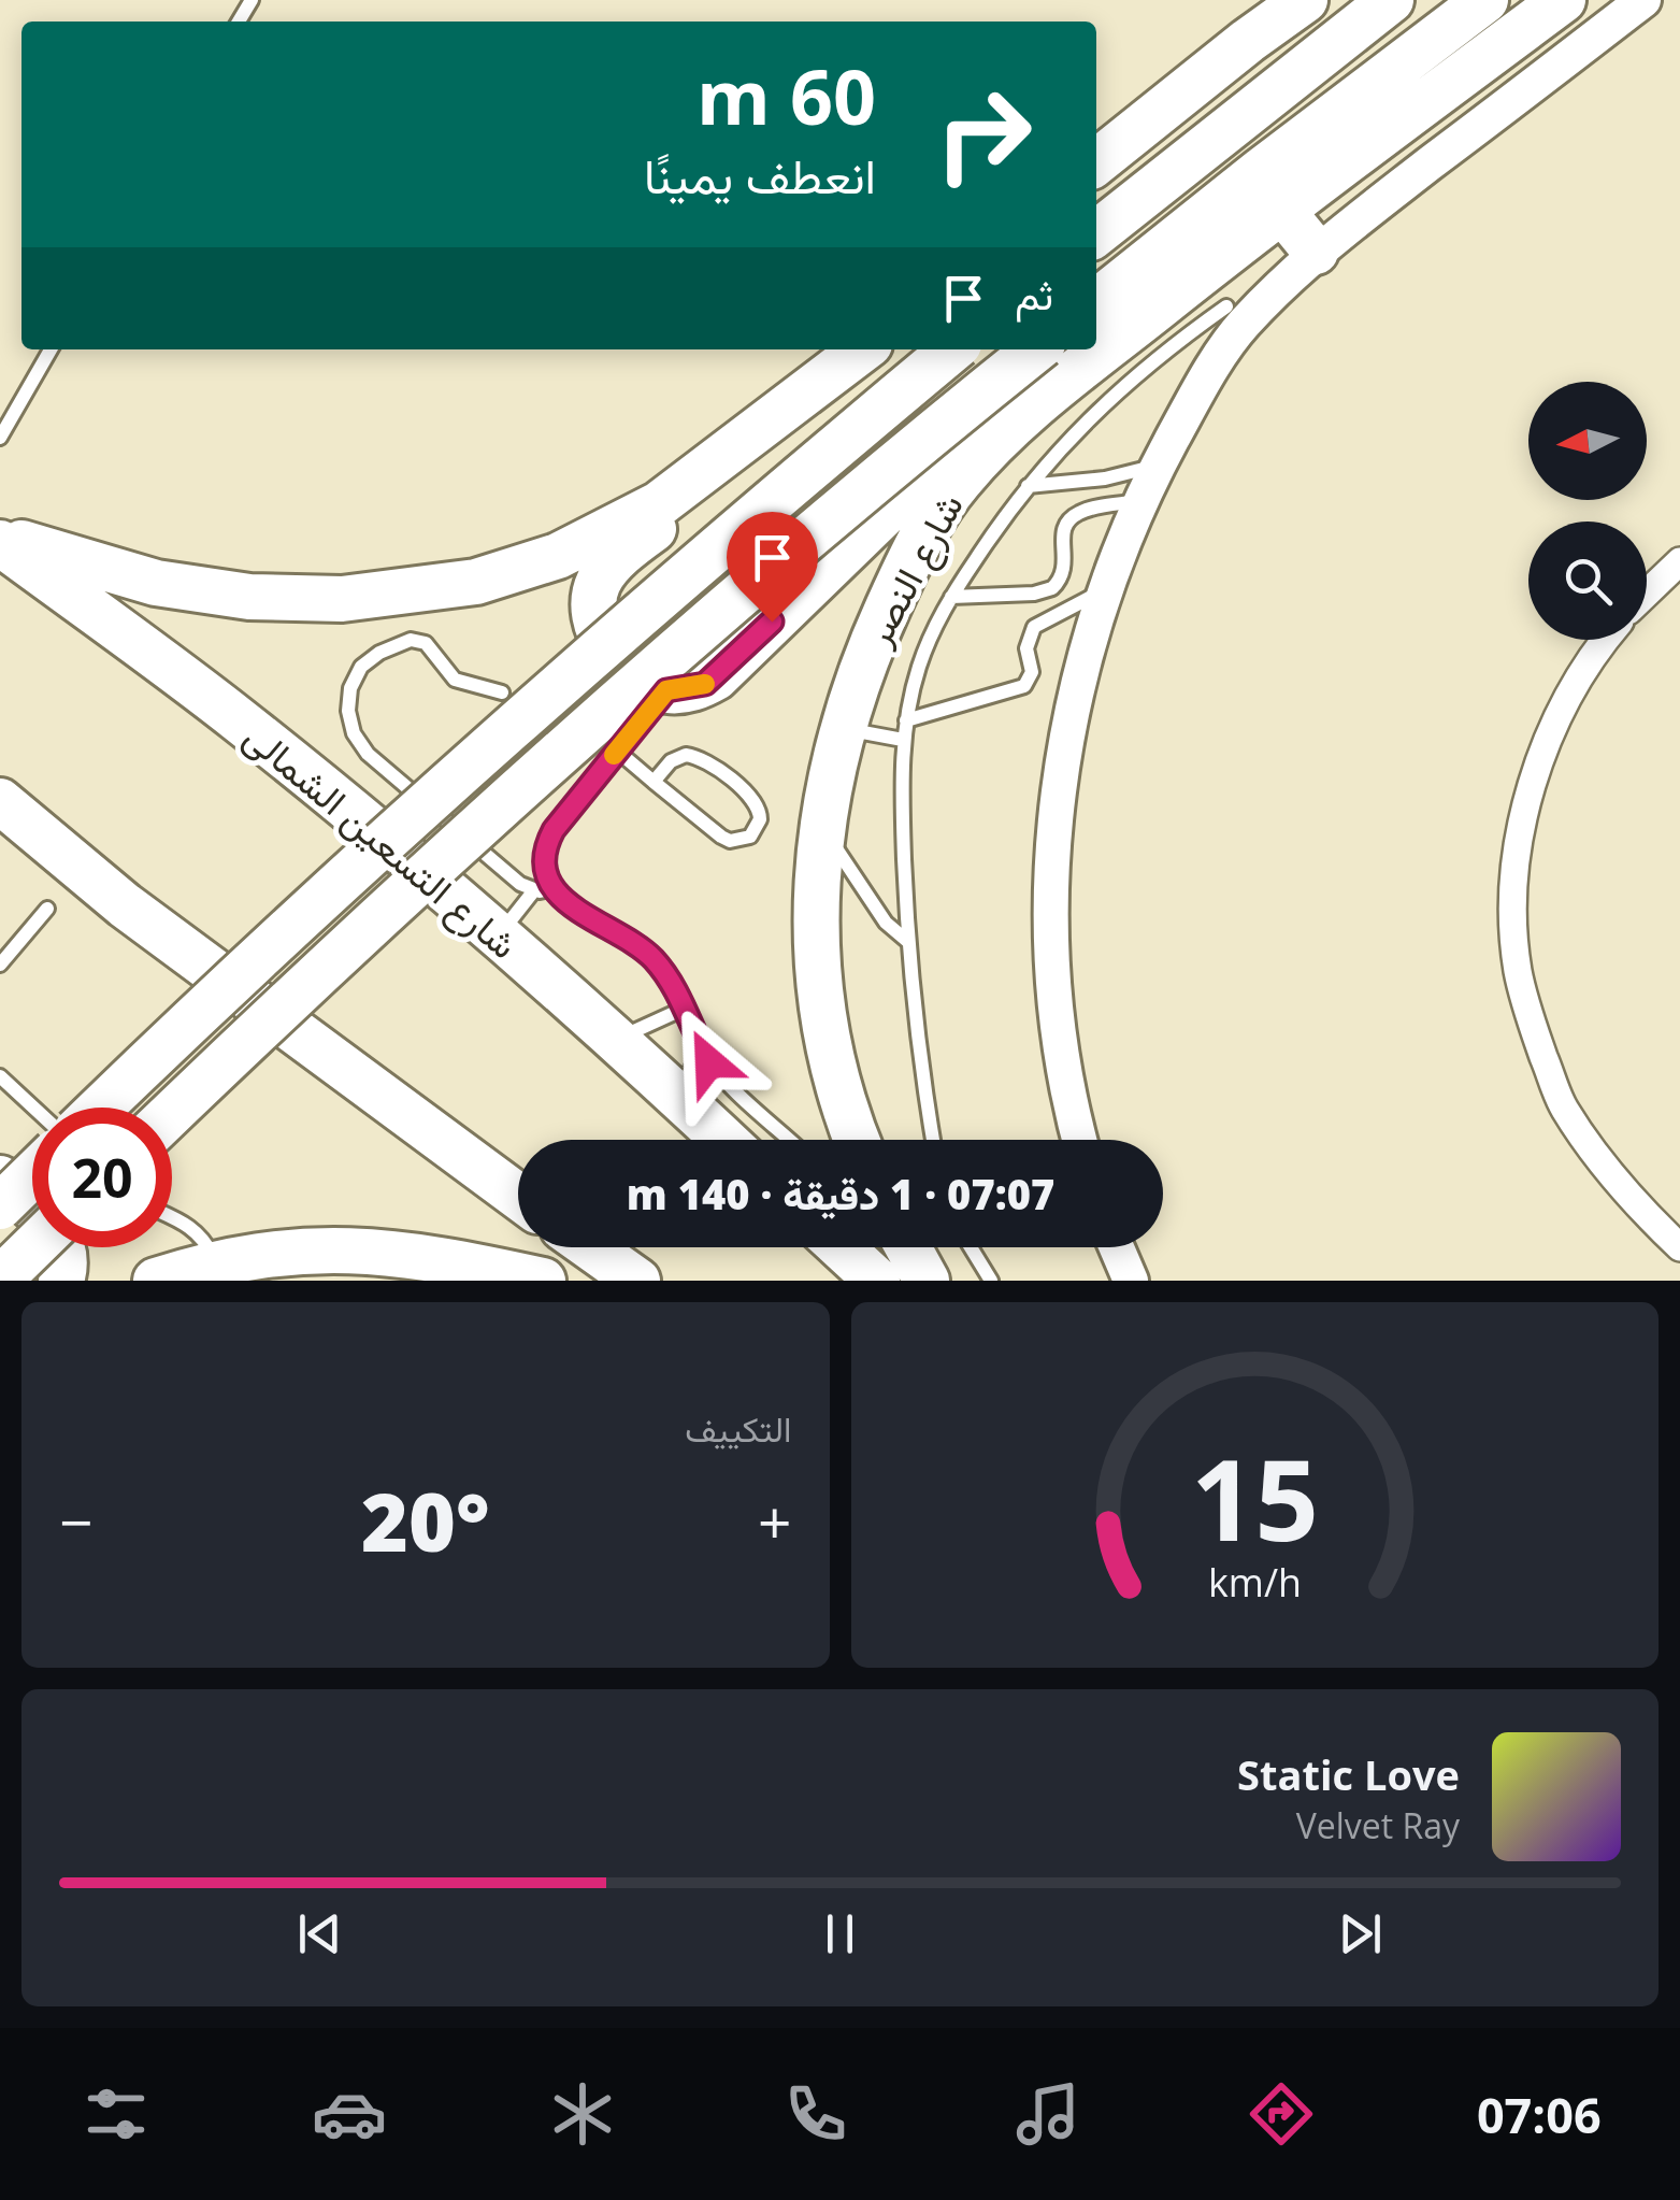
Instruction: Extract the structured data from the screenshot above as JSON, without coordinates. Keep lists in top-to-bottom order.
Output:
{
  "streets": {
    "main road": ["شارع النصر", "شارع التسعين الشمالى"]
  },
  "north": "left",
  "page": {
    "turn": ["60 m", "انعطف يمينًا"],
    "then": "ثم",
    "limit": "20",
    "trip": "07:07 · 1 دقيقة · 140 m",
    "tile": "التكييف",
    "heat": ["−", "20°", "+"],
    "song": ["Static Love", "Velvet Ray"],
    "tabs": "07:06",
    "gauge": ["15", "km/h"]
  }
}
